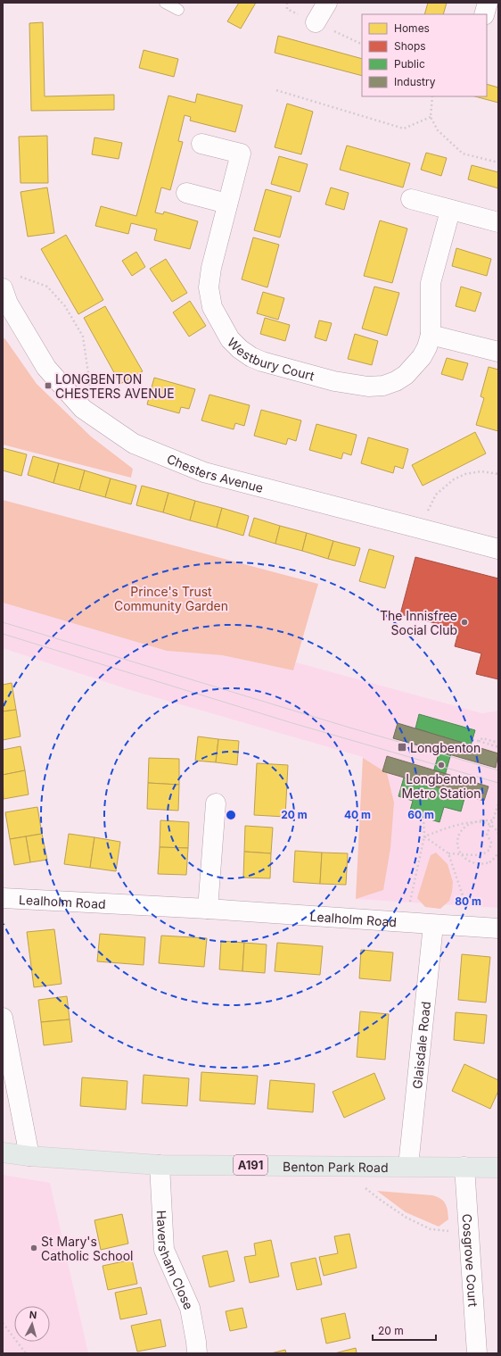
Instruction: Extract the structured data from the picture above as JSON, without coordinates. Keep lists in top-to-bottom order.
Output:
{
  "streets": {
    "main road": ["A191", "Benton Park Road"],
    "street": [
      "Westbury Court",
      "Chesters Avenue",
      "Lealholm Road",
      "Glaisdale Road",
      "Haversham Close",
      "Cosgrove Court"
    ]
  },
  "crossings": [
    ["Lealholm Road", "Glaisdale Road"],
    ["Glaisdale Road", "Benton Park Road"],
    ["Benton Park Road", "Haversham Close"],
    ["Benton Park Road", "Cosgrove Court"]
  ],
  "parks": ["Prince's Trust Community Garden"],
  "places": {
    "transit": ["LONGBENTON CHESTERS AVENUE", "Longbenton"],
    "other": ["The Innisfree Social Club", "Longbenton Metro Station", "St Mary's Catholic School"]
  },
  "legend": [
    "Homes",
    "Shops",
    "Public",
    "Industry"
  ],
  "scale_bar": "20 m",
  "north": "top",
  "rings": [
    "20 m",
    "40 m",
    "60 m",
    "80 m"
  ]
}
